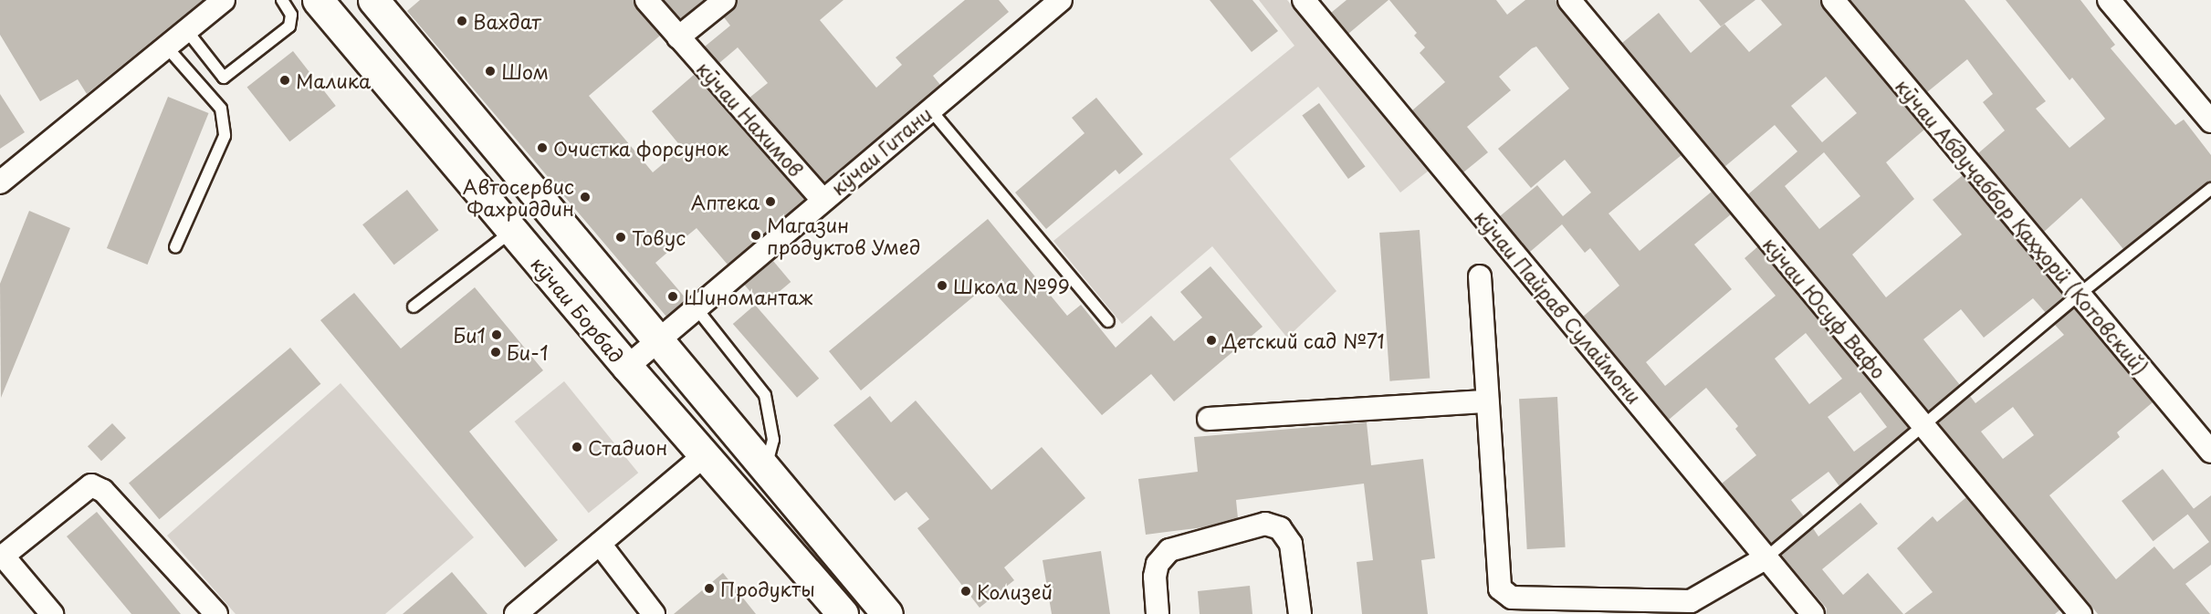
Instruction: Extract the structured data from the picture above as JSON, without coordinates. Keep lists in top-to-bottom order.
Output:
{
  "streets": {
    "main road": ["кӯчаи Борбад"],
    "street": [
      "кӯчаи Нахимов",
      "кӯчаи Гитани",
      "кӯчаи Абдуҷаббор Қаҳҳорӣ (Котовский)",
      "кӯчаи Пайрав Сулаймони",
      "кӯчаи Юсуф Вафо"
    ]
  },
  "crossings": [
    ["кӯчаи Нахимов", "кӯчаи Гитани"],
    ["кӯчаи Гитани", "кӯчаи Борбад"]
  ],
  "places": [
    "Вахдат",
    "Шом",
    "Малика",
    "Очистка форсунок",
    "Автосервис Фахриддин",
    "Аптека",
    "Магазин продуктов Умед",
    "Товус",
    "Школа №99",
    "Шиномантаж",
    "Би1",
    "Детский сад №71",
    "Би-1",
    "Стадион",
    "Продукты",
    "Колизей"
  ]
}
